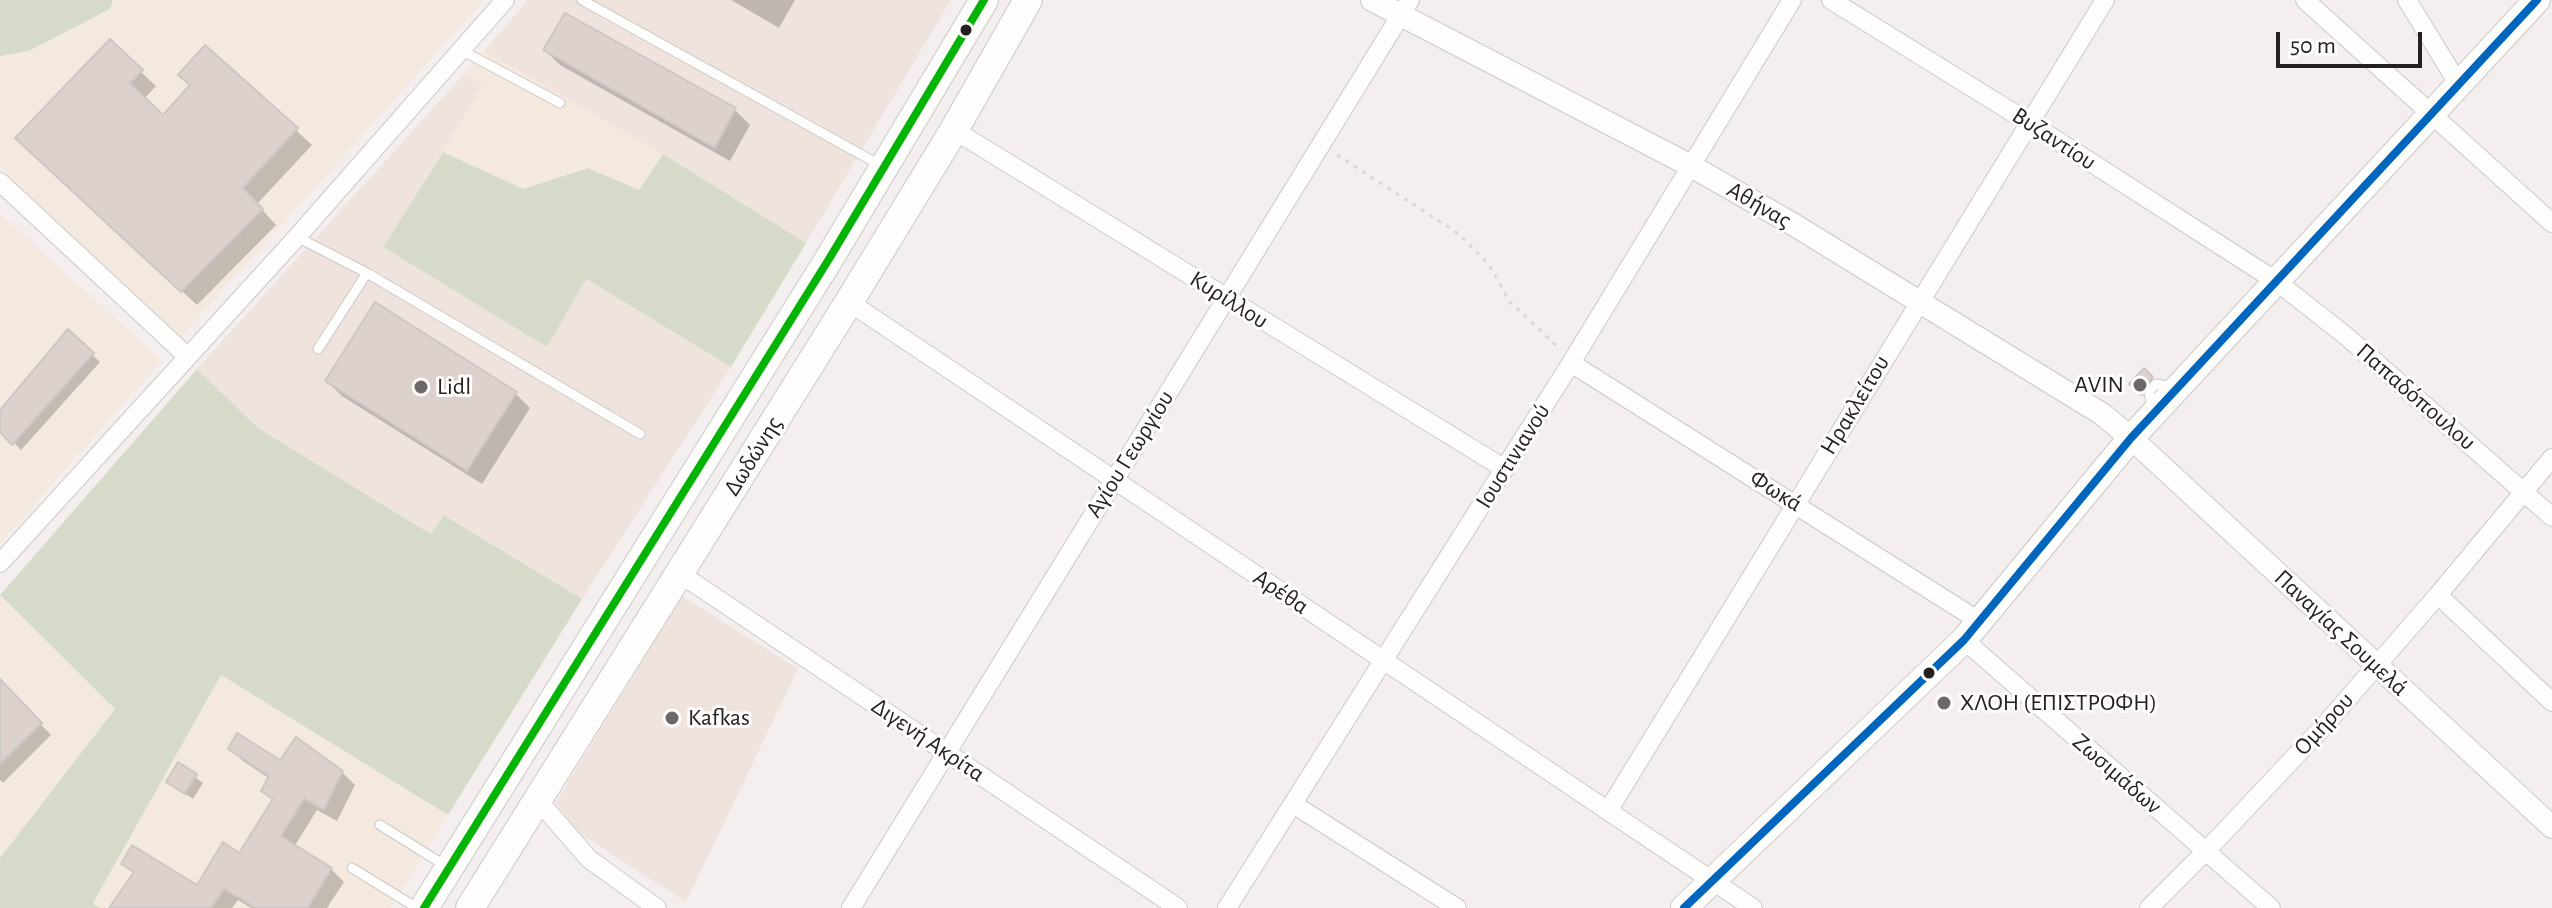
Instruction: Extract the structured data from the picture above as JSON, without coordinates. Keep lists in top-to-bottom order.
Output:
{
  "streets": {
    "main road": ["Δωδώνης"],
    "street": [
      "Βυζαντίου",
      "Αθήνας",
      "Κυρίλλου",
      "Παπαδόπουλου",
      "Ηρακλείτου",
      "Αγίου Γεωργίου",
      "Ιουστινιανού",
      "Φωκά",
      "Αρέθα",
      "Παναγίας Σουμελά",
      "Ομήρου",
      "Διγενή Ακρίτα",
      "Ζωσιμάδων"
    ]
  },
  "crossings": [
    ["Βυζαντίου", "Παπαδόπουλου"],
    ["Βυζαντίου", "Ηρακλείτου"],
    ["Αθήνας", "Ηρακλείτου"],
    ["Αθήνας", "Αγίου Γεωργίου"],
    ["Αθήνας", "Ιουστινιανού"],
    ["Αθήνας", "Παναγίας Σουμελά"],
    ["Κυρίλλου", "Αγίου Γεωργίου"],
    ["Κυρίλλου", "Δωδώνης"],
    ["Κυρίλλου", "Ιουστινιανού"],
    ["Παπαδόπουλου", "Ομήρου"],
    ["Ηρακλείτου", "Φωκά"],
    ["Ηρακλείτου", "Αρέθα"],
    ["Αγίου Γεωργίου", "Αρέθα"],
    ["Αγίου Γεωργίου", "Διγενή Ακρίτα"],
    ["Δωδώνης", "Αρέθα"],
    ["Δωδώνης", "Διγενή Ακρίτα"],
    ["Ιουστινιανού", "Φωκά"],
    ["Ιουστινιανού", "Αρέθα"],
    ["Φωκά", "Ζωσιμάδων"],
    ["Παναγίας Σουμελά", "Ομήρου"],
    ["Ομήρου", "Ζωσιμάδων"]
  ],
  "places": [
    "AVIN",
    "Lidl",
    "ΧΛΟΗ (ΕΠΙΣΤΡΟΦΗ)",
    "Kafkas"
  ],
  "scale_bar": "50 m"
}
